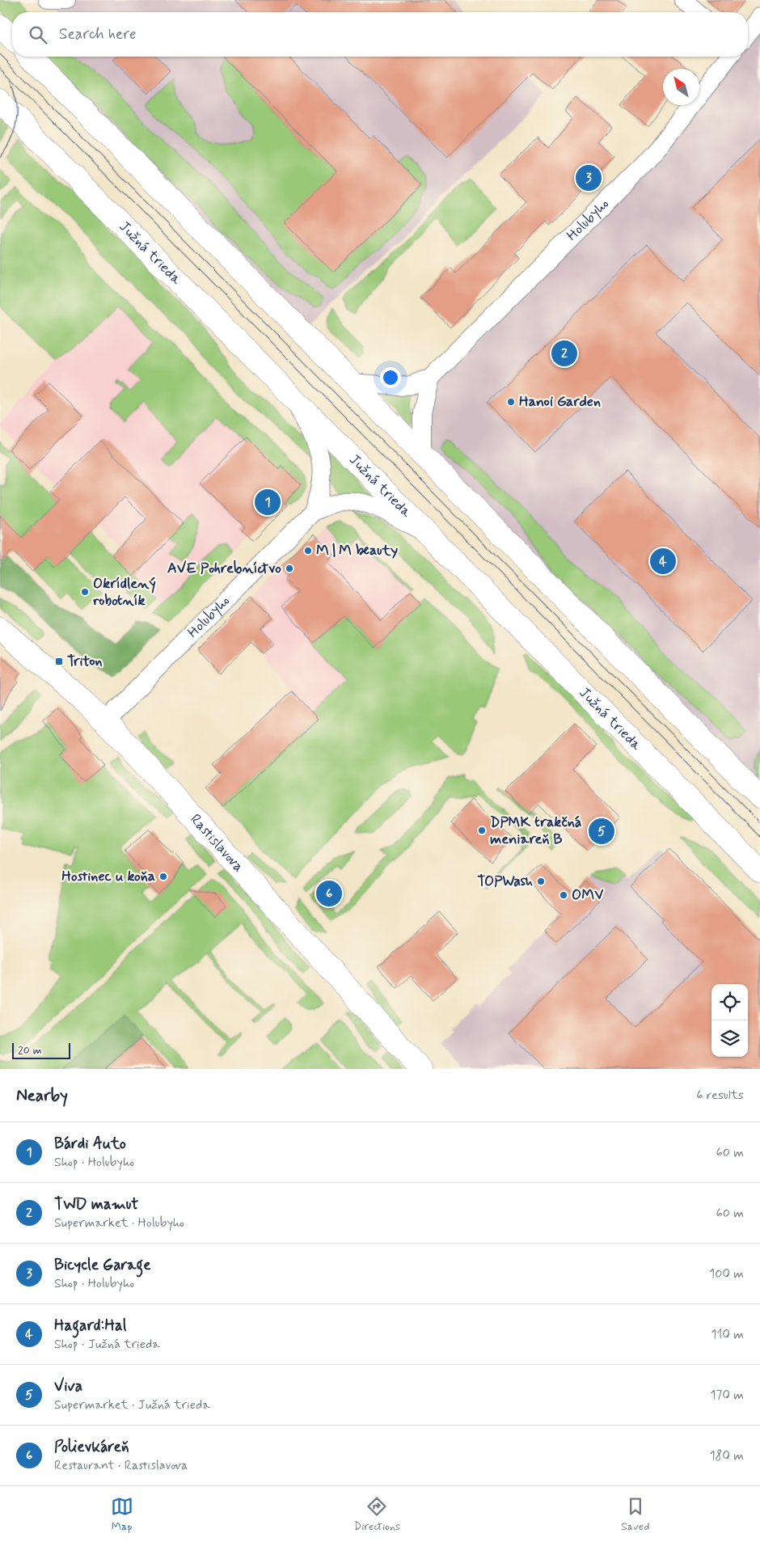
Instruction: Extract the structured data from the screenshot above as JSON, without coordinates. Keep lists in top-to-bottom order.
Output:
{
  "streets": {
    "street": ["Holubyho", "Južná trieda", "Rastislavova"]
  },
  "crossings": [
    ["Holubyho", "Rastislavova"]
  ],
  "places": {
    "other": [
      "Hanoi Garden",
      "M | M beauty",
      "AVE Pohrebníctvo",
      "Okrídlený robotník",
      "DPMK trakčná meniareň B",
      "Hostinec u koňa",
      "TOPWash",
      "OMV"
    ],
    "transit": ["Triton"]
  },
  "scale_bar": "20 m",
  "north": "top left",
  "page": {
    "search": "Search here",
    "pins": [
      "3",
      "2",
      "1",
      "4",
      "5",
      "6"
    ],
    "scale": "20 m",
    "heading": ["Nearby", "6 results"],
    "list": [
      {
        "mark": "1",
        "name": "Bárdi Auto",
        "note": "Shop · Holubyho",
        "value": "60 m"
      },
      {
        "mark": "2",
        "name": "TWD mamut",
        "note": "Supermarket · Holubyho",
        "value": "60 m"
      },
      {
        "mark": "3",
        "name": "Bicycle Garage",
        "note": "Shop · Holubyho",
        "value": "100 m"
      },
      {
        "mark": "4",
        "name": "Hagard:Hal",
        "note": "Shop · Južná trieda",
        "value": "110 m"
      },
      {
        "mark": "5",
        "name": "Viva",
        "note": "Supermarket · Južná trieda",
        "value": "170 m"
      },
      {
        "mark": "6",
        "name": "Polievkáreň",
        "note": "Restaurant · Rastislavova",
        "value": "180 m"
      }
    ],
    "nav": ["Map", "Directions", "Saved"]
  }
}
